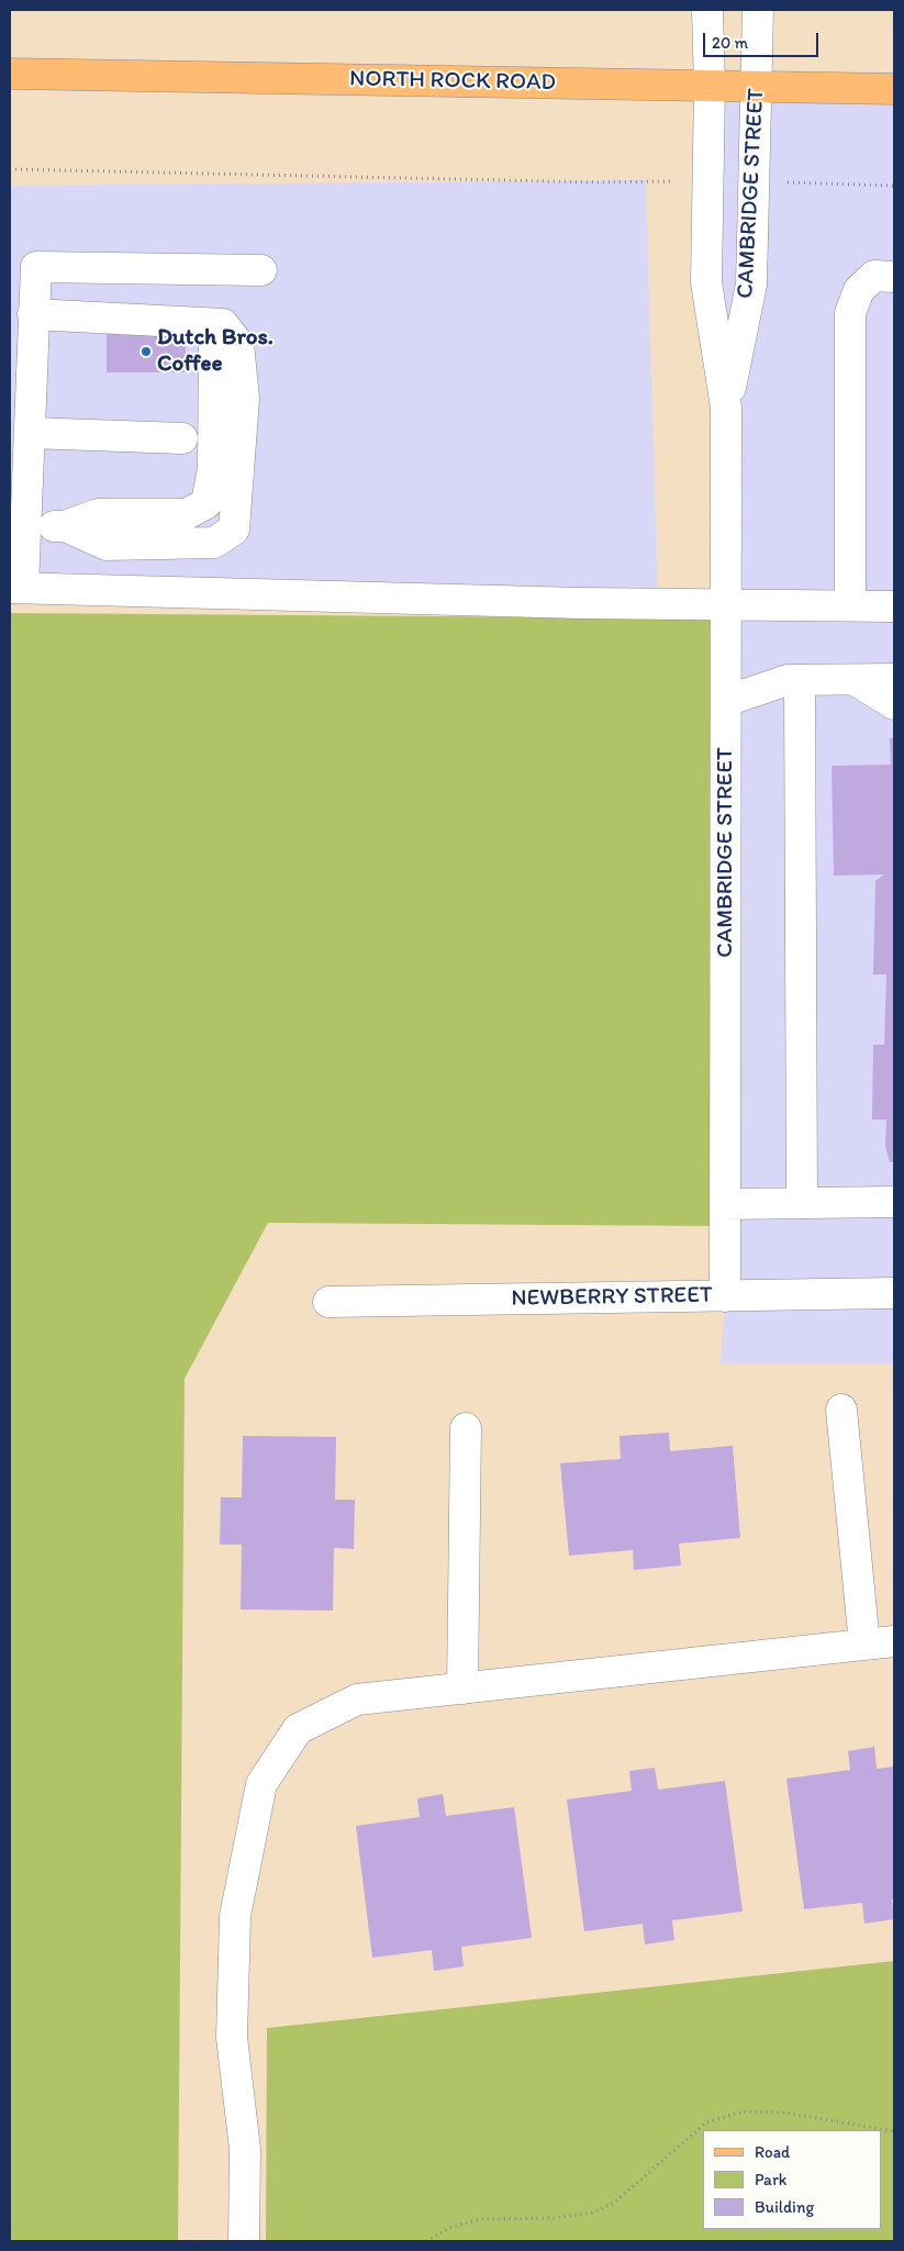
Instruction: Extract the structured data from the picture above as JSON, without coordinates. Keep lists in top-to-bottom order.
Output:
{
  "streets": {
    "main road": ["NORTH ROCK ROAD"],
    "street": ["CAMBRIDGE STREET", "NEWBERRY STREET"]
  },
  "crossings": [
    ["NORTH ROCK ROAD", "CAMBRIDGE STREET"],
    ["CAMBRIDGE STREET", "NEWBERRY STREET"]
  ],
  "places": ["Dutch Bros. Coffee"],
  "legend": ["Road", "Park", "Building"],
  "scale_bar": "20 m"
}
